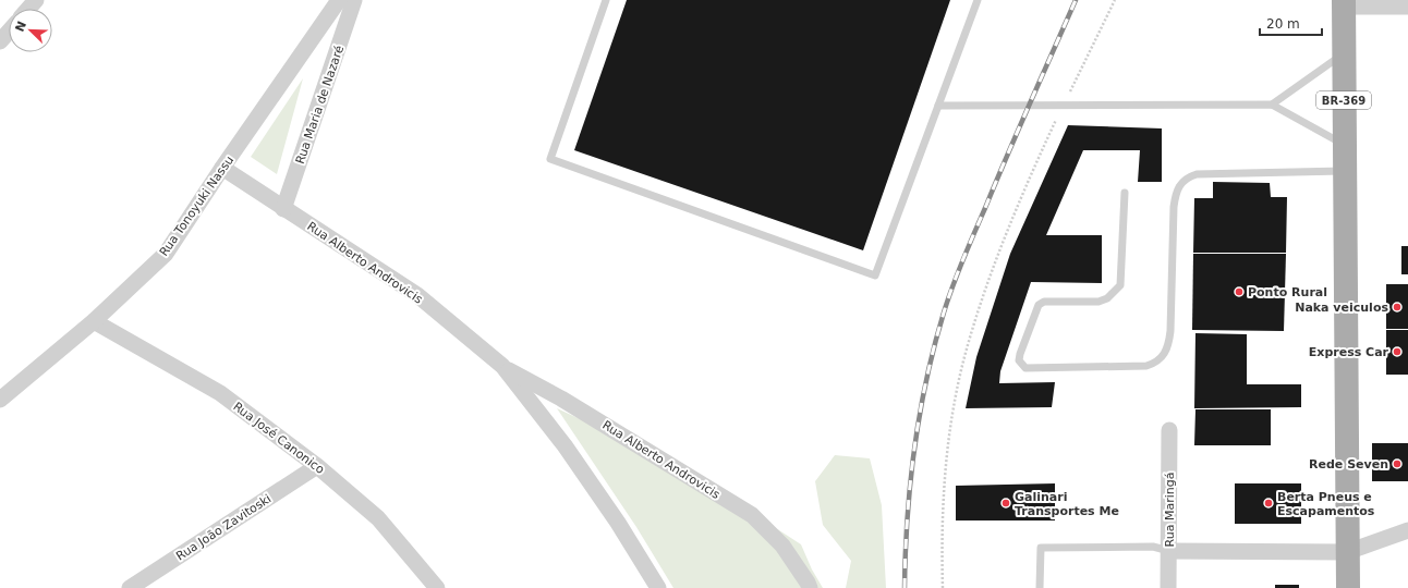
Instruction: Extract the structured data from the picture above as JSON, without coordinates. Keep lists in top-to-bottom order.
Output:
{
  "streets": {
    "main road": ["BR-369"],
    "street": [
      "Rua Maria de Nazaré",
      "Rua Tonoyuki Nassu",
      "Rua Alberto Androvicis",
      "Rua José Canonico",
      "Rua Maringá",
      "Rua João Zavitoski"
    ]
  },
  "crossings": [
    ["Rua Maria de Nazaré", "Rua Alberto Androvicis"],
    ["Rua Tonoyuki Nassu", "Rua Alberto Androvicis"],
    ["Rua Tonoyuki Nassu", "Rua José Canonico"],
    ["Rua José Canonico", "Rua João Zavitoski"]
  ],
  "places": [
    "Ponto Rural",
    "Naka veiculos",
    "Express Car",
    "Rede Seven",
    "Galinari Transportes Me",
    "Berta Pneus e Escapamentos"
  ],
  "scale_bar": "20 m",
  "north": "top left"
}
